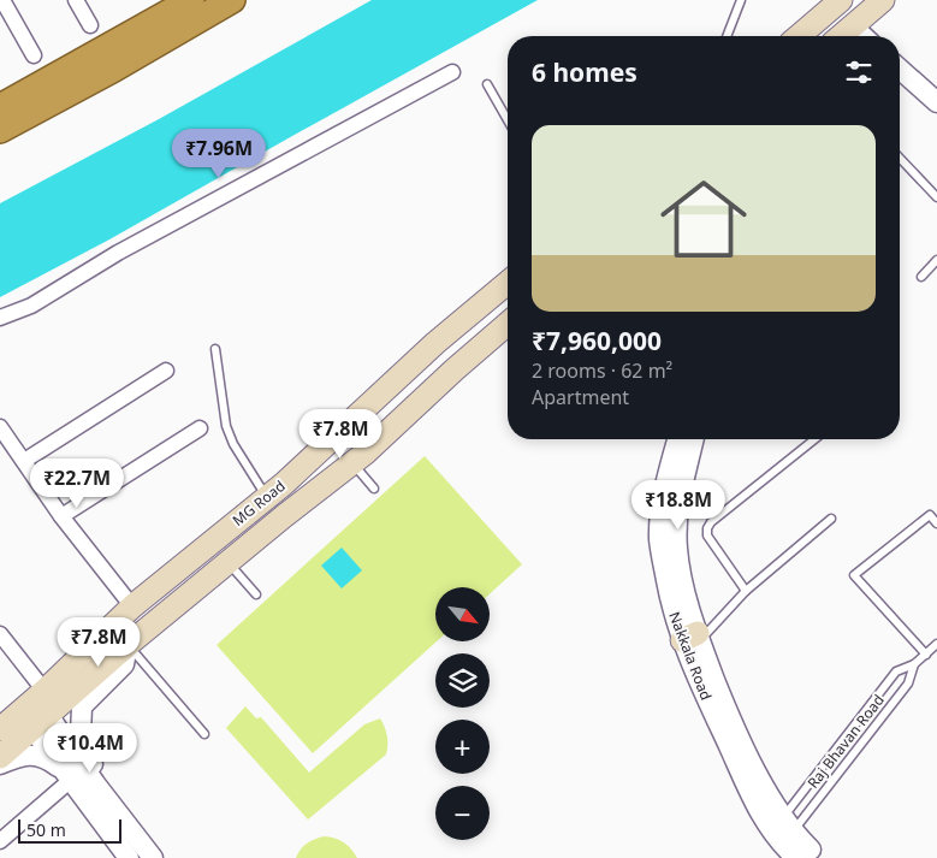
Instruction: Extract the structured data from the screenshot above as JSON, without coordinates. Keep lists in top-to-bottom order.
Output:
{
  "streets": {
    "main road": ["MG Road"],
    "street": ["Nakkala Road"],
    "lane": ["Raj Bhavan Road"]
  },
  "crossings": [
    ["Nakkala Road", "Raj Bhavan Road"]
  ],
  "scale_bar": "50 m",
  "north": "bottom right",
  "page": {
    "heading": "6 homes",
    "list": [
      {
        "name": "₹7,960,000",
        "note": "2 rooms · 62 m² · Apartment"
      }
    ],
    "price": [
      "₹7.96M",
      "₹7.8M",
      "₹22.7M",
      "₹18.8M",
      "₹7.8M",
      "₹10.4M"
    ],
    "map_buttons": ["+", "−"],
    "scale": "50 m"
  }
}
